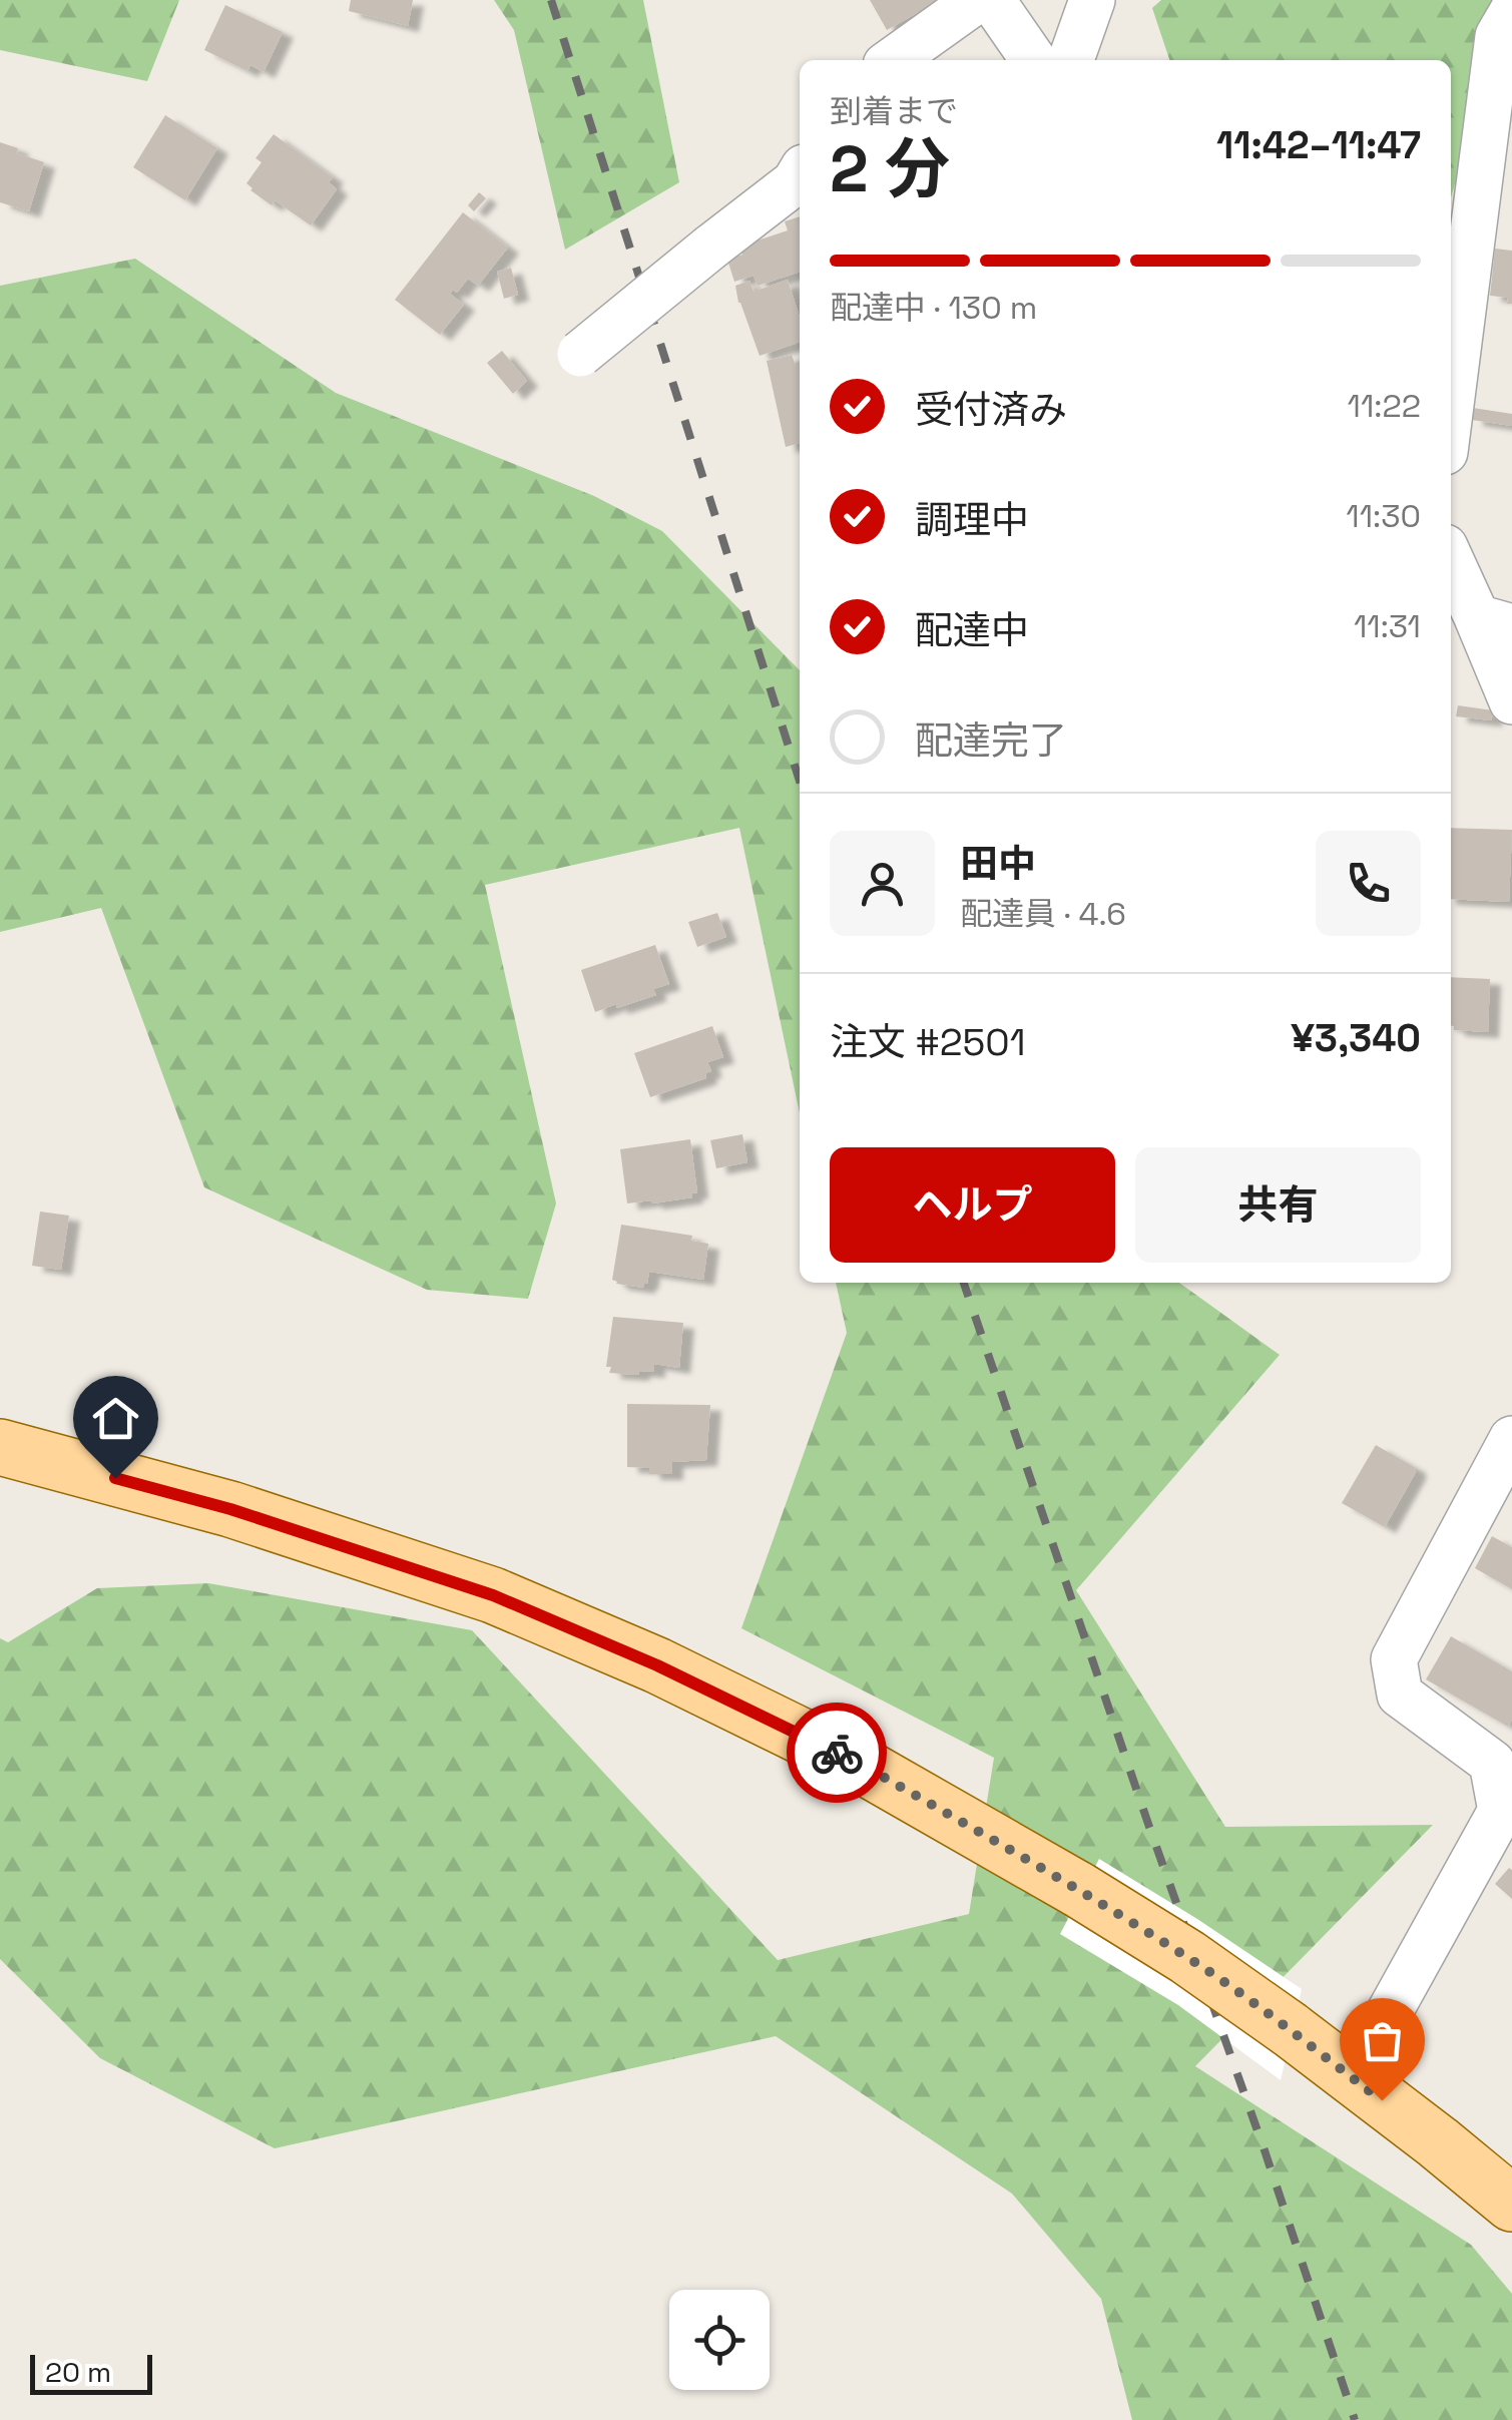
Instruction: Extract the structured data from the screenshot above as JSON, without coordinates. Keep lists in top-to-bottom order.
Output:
{
  "scale_bar": "20 m",
  "page": {
    "heading": ["2 分", "到着まで", "11:42–11:47"],
    "panel": [
      "田中",
      "配達員 · 4.6",
      "注文 #2501",
      "¥3,340"
    ],
    "bar": "配達中 · 130 m",
    "list": [
      ["受付済み", "11:22"],
      ["調理中", "11:30"],
      ["配達中", "11:31"],
      "配達完了"
    ],
    "buttons": ["ヘルプ", "共有"],
    "scale": "20 m"
  }
}
